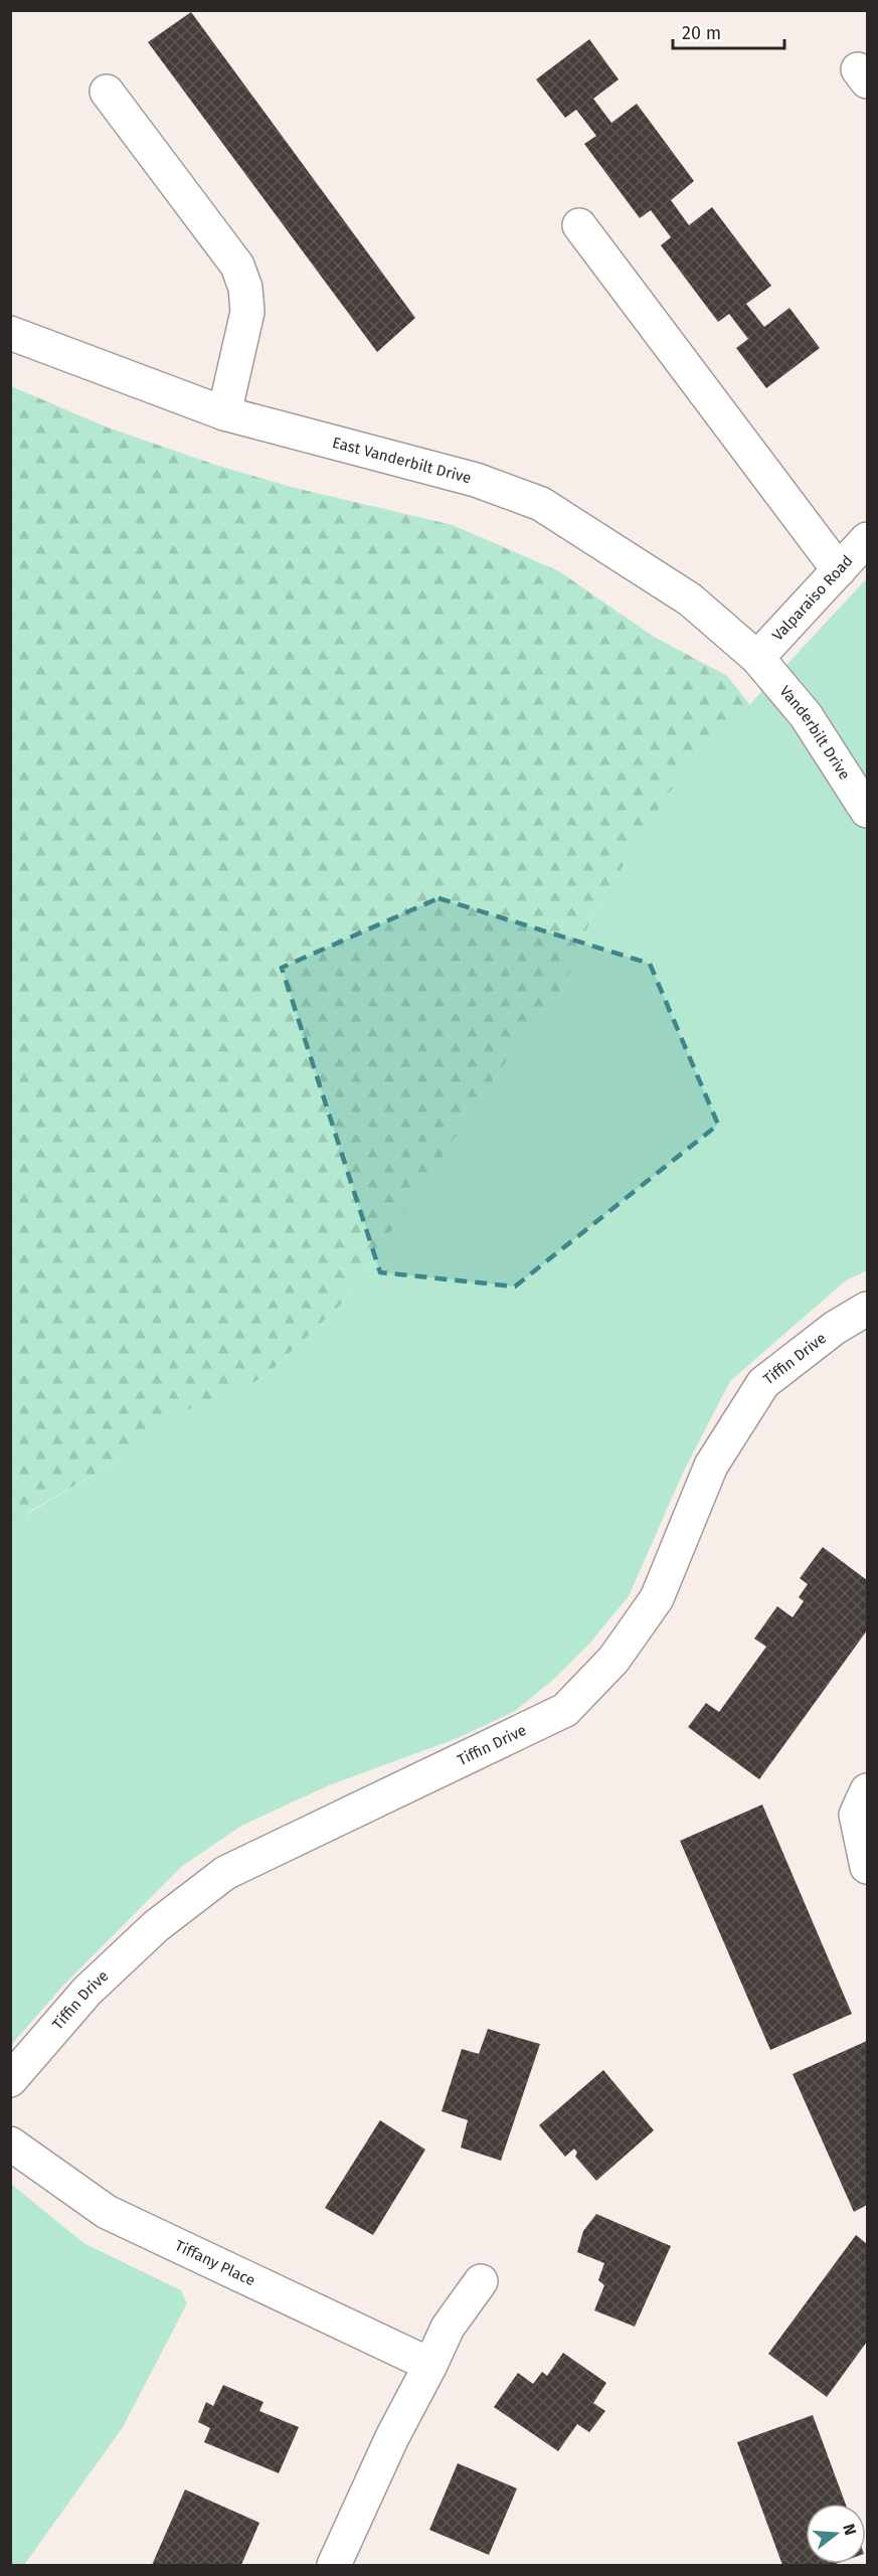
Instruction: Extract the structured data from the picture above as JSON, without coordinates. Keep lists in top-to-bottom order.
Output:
{
  "streets": {
    "street": [
      "East Vanderbilt Drive",
      "Valparaiso Road",
      "Vanderbilt Drive",
      "Tiffin Drive",
      "Tiffany Place"
    ]
  },
  "crossings": [
    ["East Vanderbilt Drive", "Valparaiso Road"],
    ["East Vanderbilt Drive", "Vanderbilt Drive"],
    ["Valparaiso Road", "Vanderbilt Drive"]
  ],
  "scale_bar": "20 m",
  "north": "right"
}
